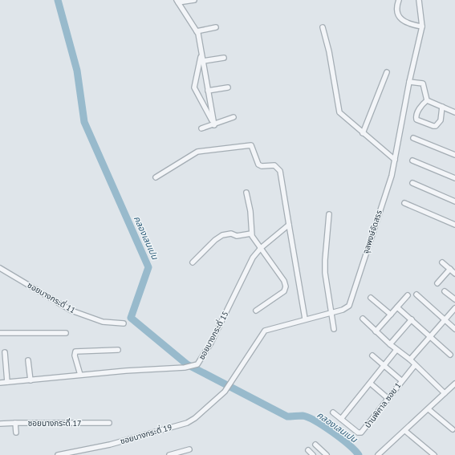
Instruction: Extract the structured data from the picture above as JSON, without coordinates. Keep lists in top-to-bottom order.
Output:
{
  "streets": {
    "street": [
      "จุลพงษ์จัดสรร",
      "ซอยบางกระดี่ 11",
      "ซอยบางกระดี่ 15",
      "บ้านพิศาล ซอย 1",
      "ซอยบางกระดี่ 17",
      "ซอยบางกระดี่ 19"
    ]
  },
  "crossings": [
    ["จุลพงษ์จัดสรร", "ซอยบางกระดี่ 19"]
  ],
  "water": ["คลองเลนเปน"]
}
